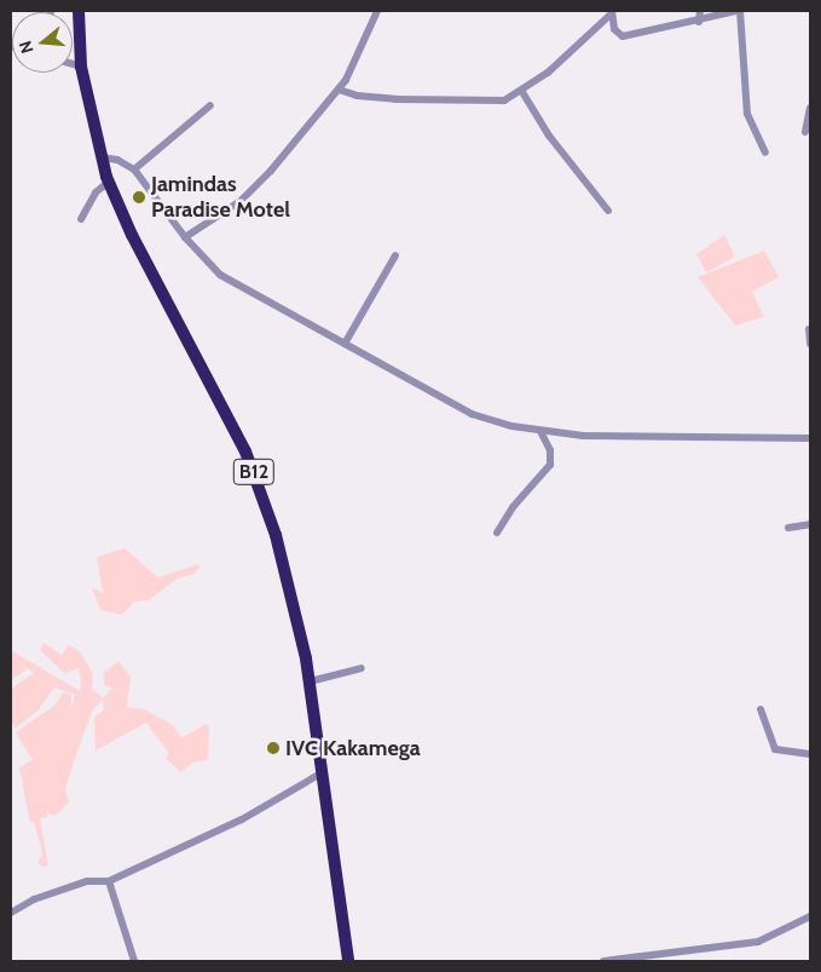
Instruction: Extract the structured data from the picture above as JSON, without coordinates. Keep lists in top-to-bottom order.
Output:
{
  "streets": {
    "highway": ["B12"]
  },
  "places": ["Jamindas Paradise Motel", "IVC Kakamega"],
  "north": "left"
}
